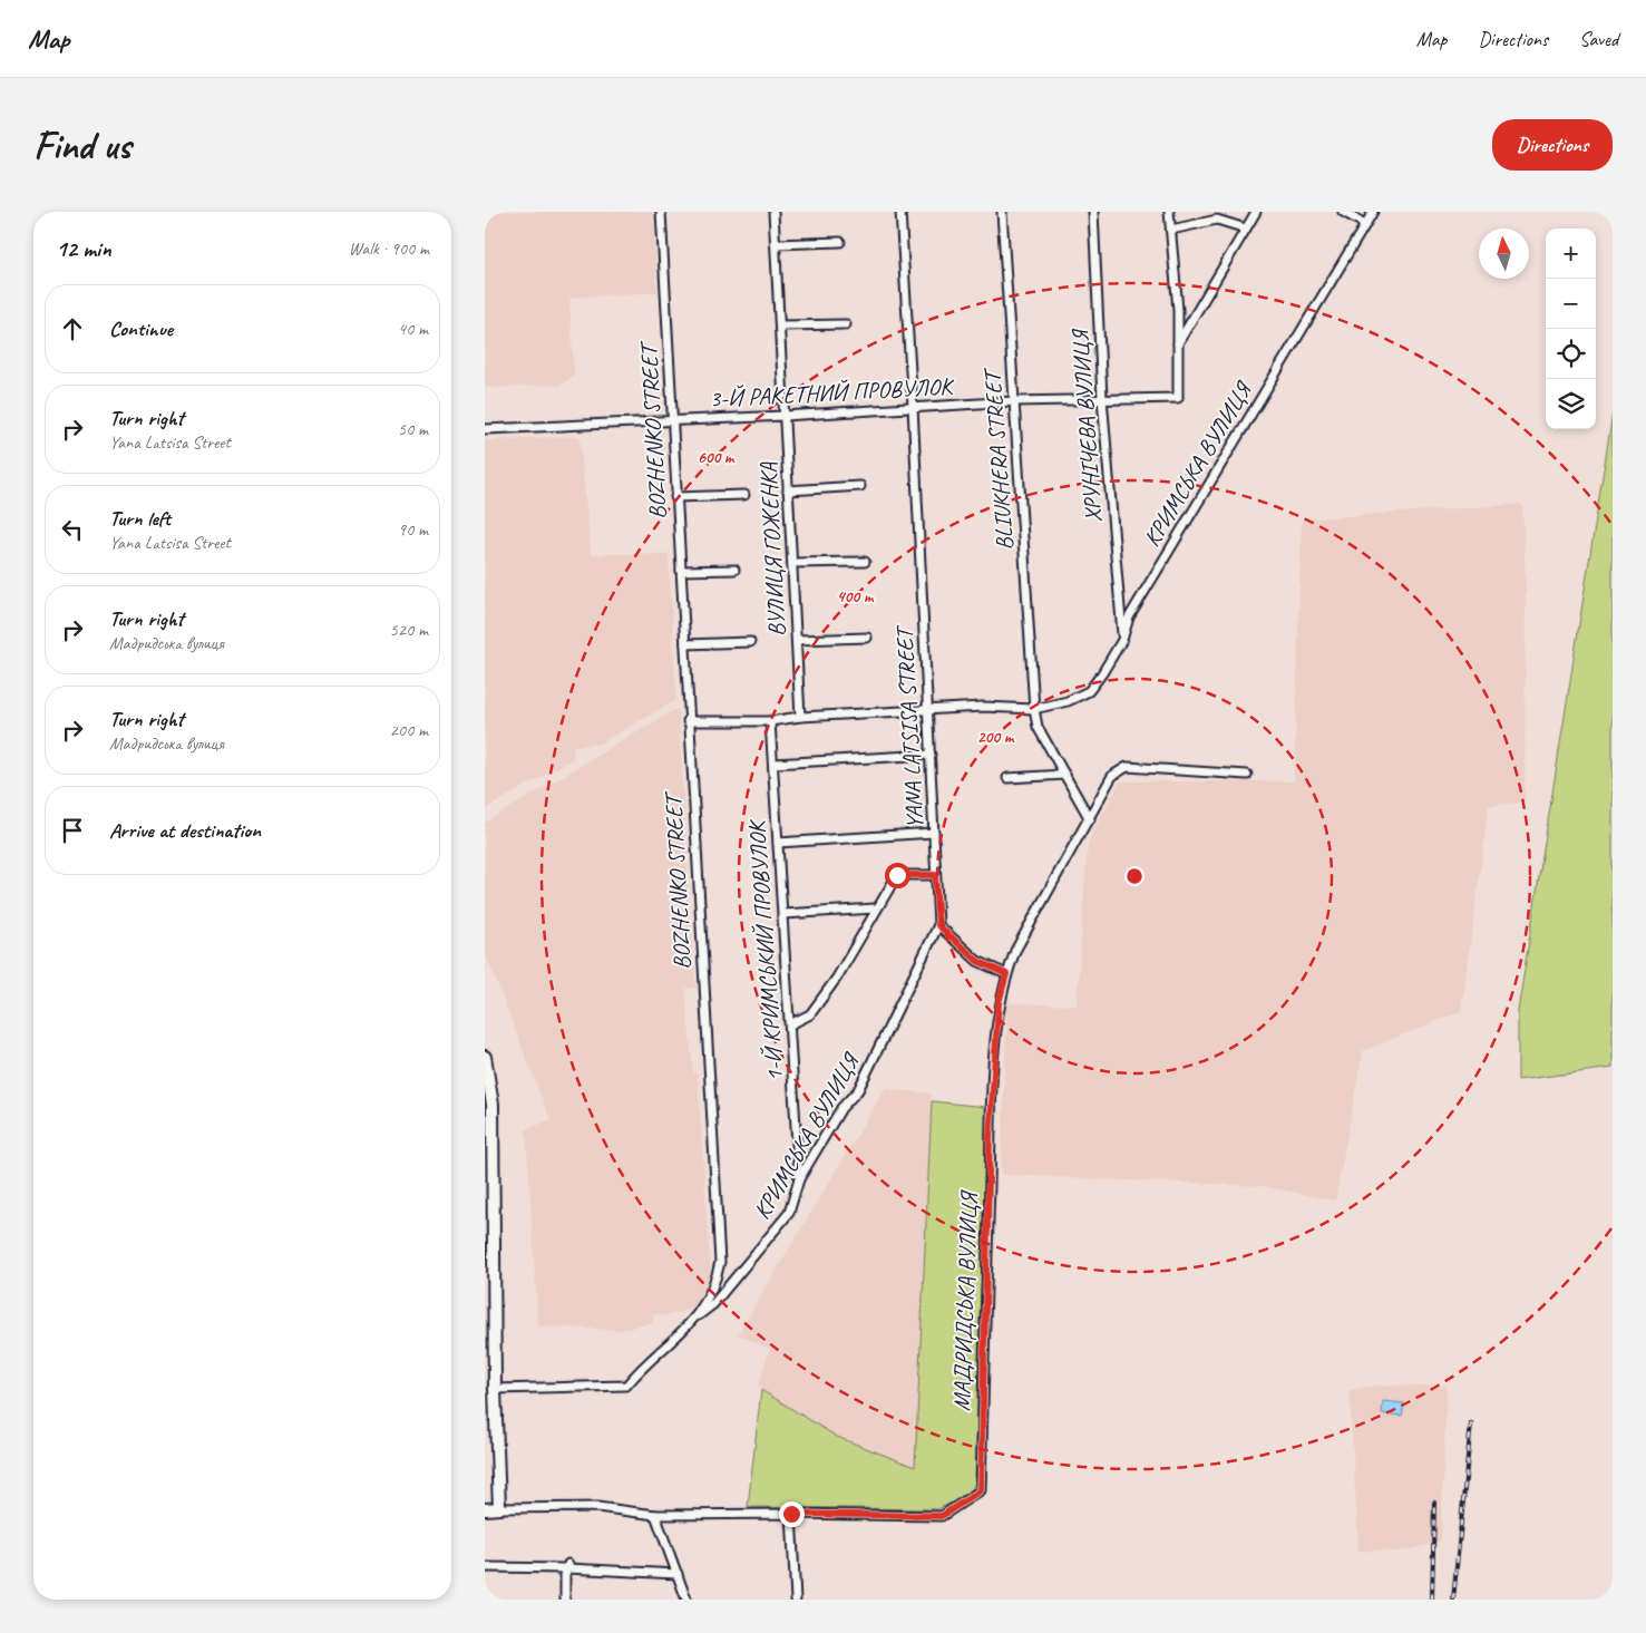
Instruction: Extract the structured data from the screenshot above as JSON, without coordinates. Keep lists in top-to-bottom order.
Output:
{
  "streets": {
    "street": [
      "3-Й РАКЕТНИЙ ПРОВУЛОК",
      "ХРУНІЧЕВА ВУЛИЦЯ",
      "BOZHENKO STREET",
      "BLIUKHERA STREET",
      "КРИМСЬКА ВУЛИЦЯ",
      "ВУЛИЦЯ ГОЖЕНКА",
      "YANA LATSISA STREET",
      "1-Й КРИМСЬКИЙ ПРОВУЛОК",
      "МАДРИДСЬКА ВУЛИЦЯ"
    ]
  },
  "crossings": [
    ["3-Й РАКЕТНИЙ ПРОВУЛОК", "ХРУНІЧЕВА ВУЛИЦЯ"],
    ["3-Й РАКЕТНИЙ ПРОВУЛОК", "BOZHENKO STREET"],
    ["3-Й РАКЕТНИЙ ПРОВУЛОК", "BLIUKHERA STREET"],
    ["3-Й РАКЕТНИЙ ПРОВУЛОК", "ВУЛИЦЯ ГОЖЕНКА"],
    ["3-Й РАКЕТНИЙ ПРОВУЛОК", "YANA LATSISA STREET"],
    ["ХРУНІЧЕВА ВУЛИЦЯ", "КРИМСЬКА ВУЛИЦЯ"],
    ["BOZHENKO STREET", "КРИМСЬКА ВУЛИЦЯ"],
    ["BLIUKHERA STREET", "КРИМСЬКА ВУЛИЦЯ"],
    ["BLIUKHERA STREET", "МАДРИДСЬКА ВУЛИЦЯ"],
    ["КРИМСЬКА ВУЛИЦЯ", "ВУЛИЦЯ ГОЖЕНКА"],
    ["КРИМСЬКА ВУЛИЦЯ", "YANA LATSISA STREET"],
    ["КРИМСЬКА ВУЛИЦЯ", "1-Й КРИМСЬКИЙ ПРОВУЛОК"]
  ],
  "north": "top",
  "page": {
    "header": "Map",
    "nav": ["Map", "Directions", "Saved"],
    "buttons": "Directions",
    "title": "Find us",
    "heading": ["12 min", "Walk · 900 m"],
    "map_buttons": ["+", "−"],
    "list": [
      ["Continue", "40 m"],
      ["Turn right", "Yana Latsisa Street", "50 m"],
      ["Turn left", "Yana Latsisa Street", "90 m"],
      ["Turn right", "Мадридська вулиця", "520 m"],
      ["Turn right", "Мадридська вулиця", "200 m"],
      "Arrive at destination"
    ]
  },
  "rings": ["600 m", "400 m", "200 m"]
}
